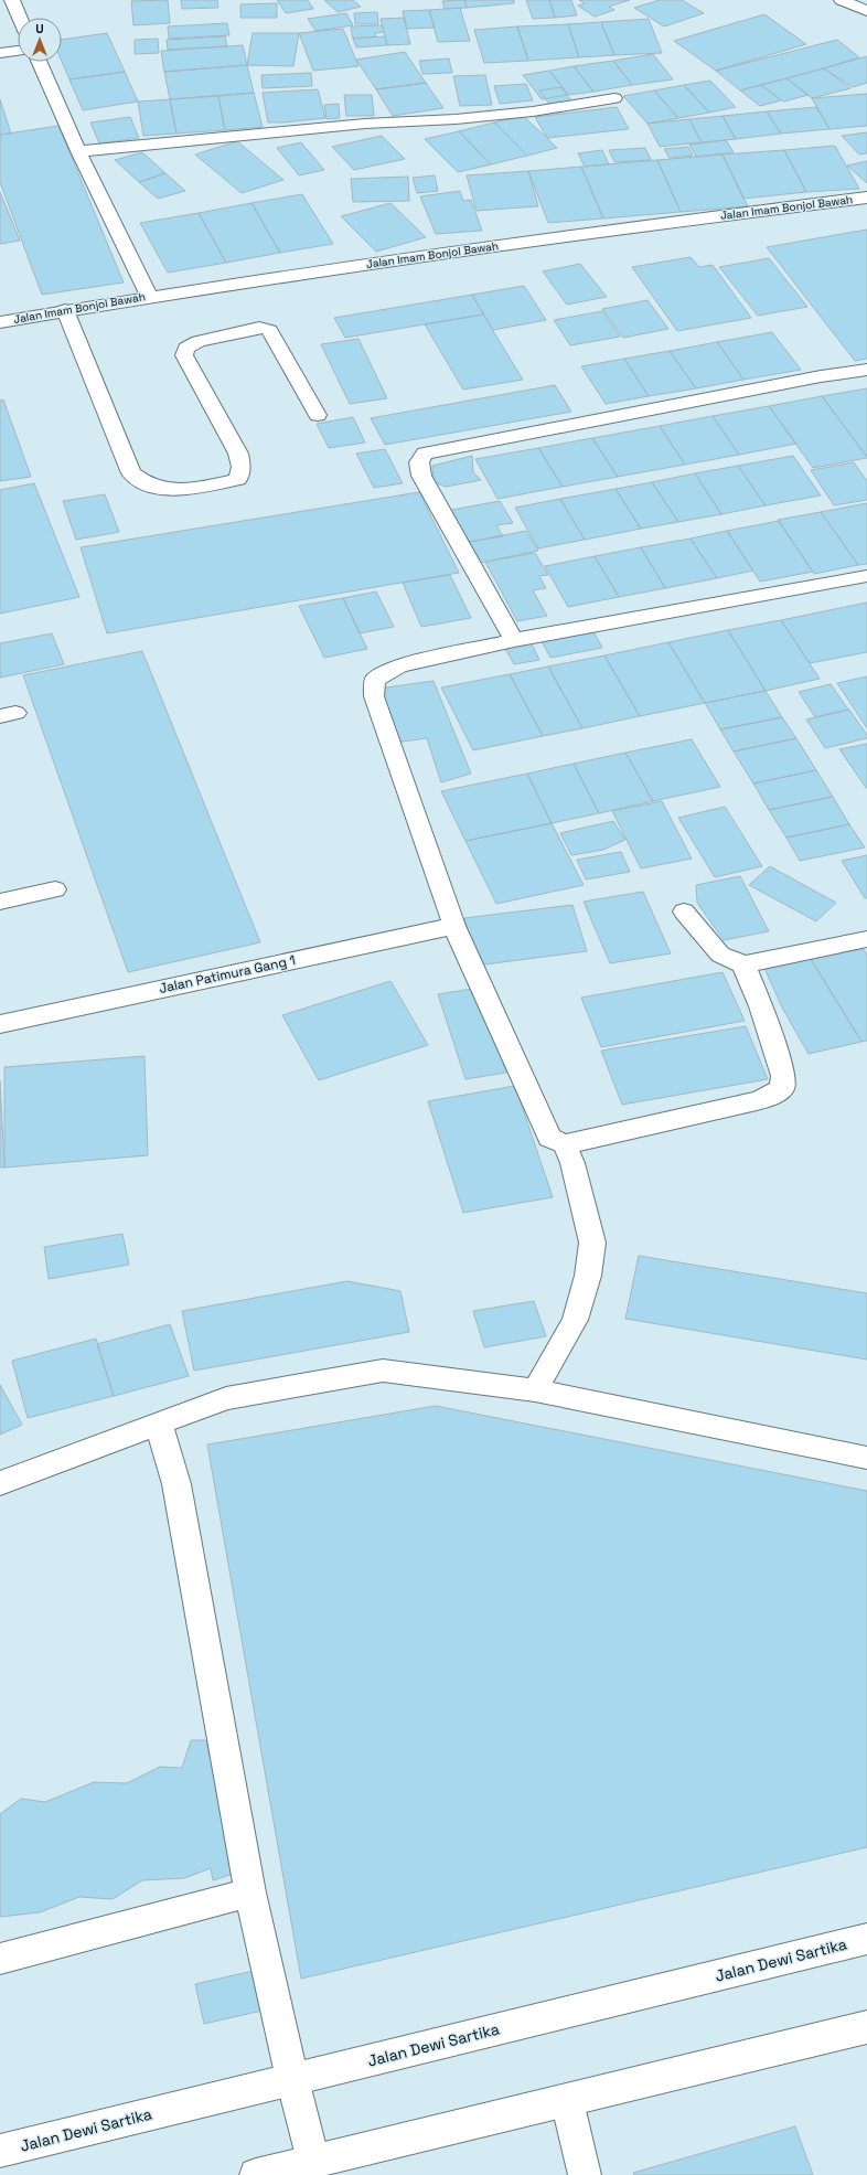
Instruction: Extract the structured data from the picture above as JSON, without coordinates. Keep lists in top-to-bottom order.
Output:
{
  "streets": {
    "street": ["Jalan Imam Bonjol Bawah", "Jalan Patimura Gang 1", "Jalan Dewi Sartika"]
  },
  "north": "top"
}
